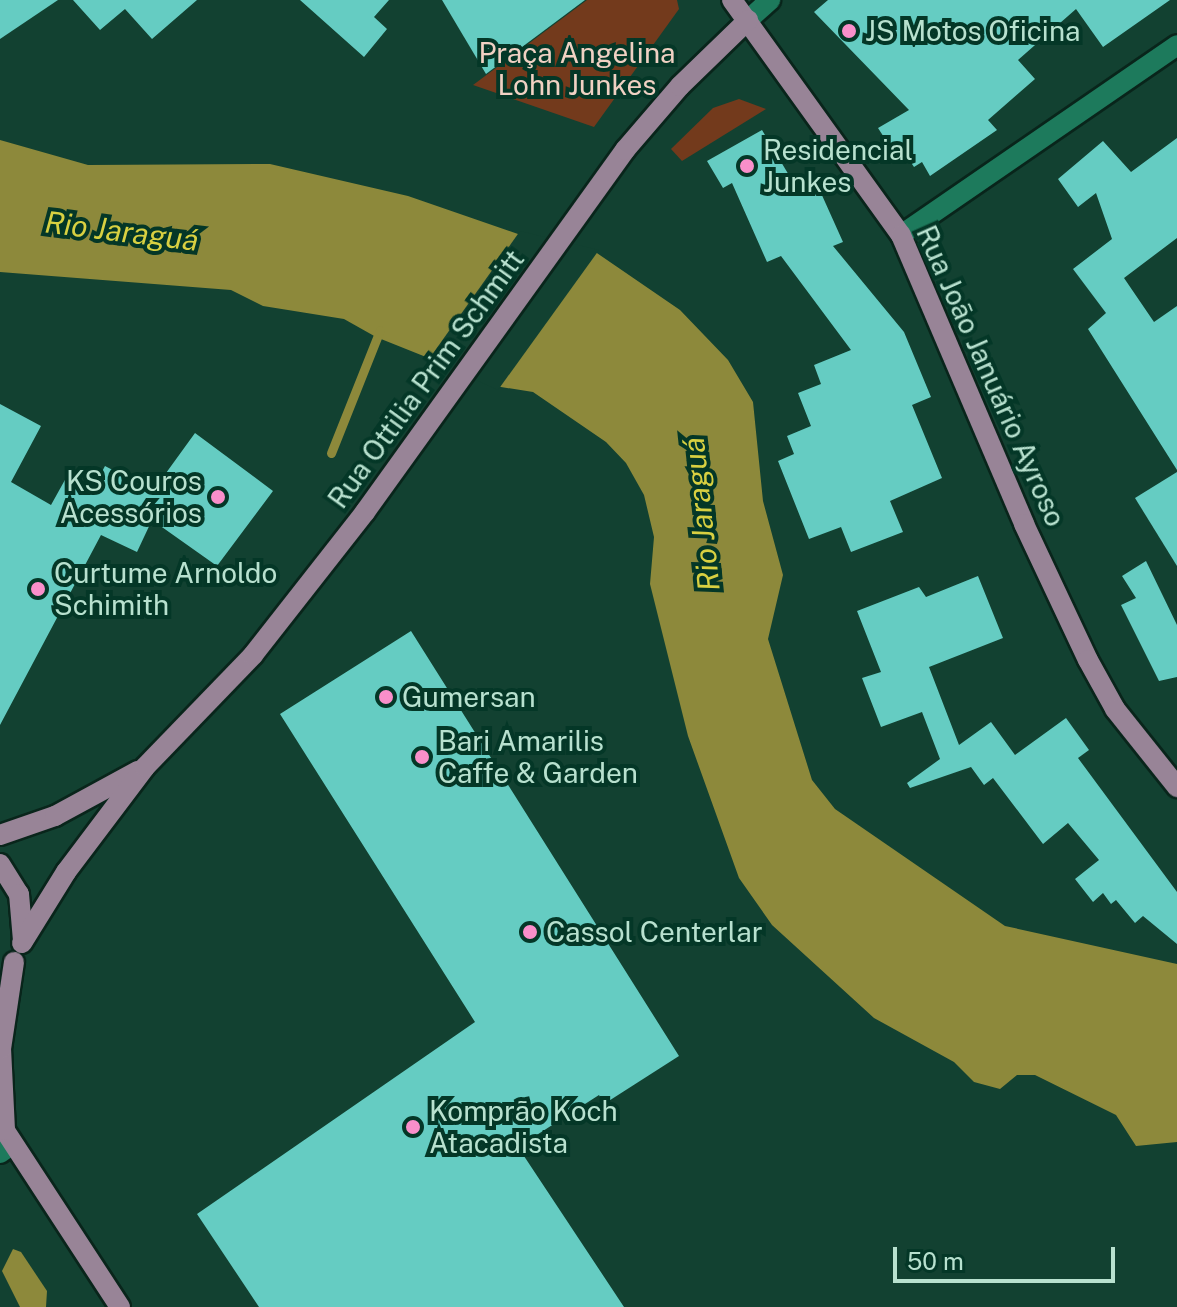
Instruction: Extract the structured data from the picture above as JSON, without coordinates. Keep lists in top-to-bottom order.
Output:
{
  "streets": {
    "main road": ["Rua João Januário Ayroso", "Rua Ottilia Prim Schmitt"]
  },
  "crossings": [
    ["Rua João Januário Ayroso", "Rua Ottilia Prim Schmitt"]
  ],
  "water": ["Rio Jaraguá"],
  "parks": ["Praça Angelina Lohn Junkes"],
  "places": [
    "JS Motos Oficina",
    "Residencial Junkes",
    "KS Couros Acessórios",
    "Curtume Arnoldo Schimith",
    "Gumersan",
    "Bari Amarilis Caffe & Garden",
    "Cassol Centerlar",
    "Komprão Koch Atacadista"
  ],
  "scale_bar": "50 m"
}
